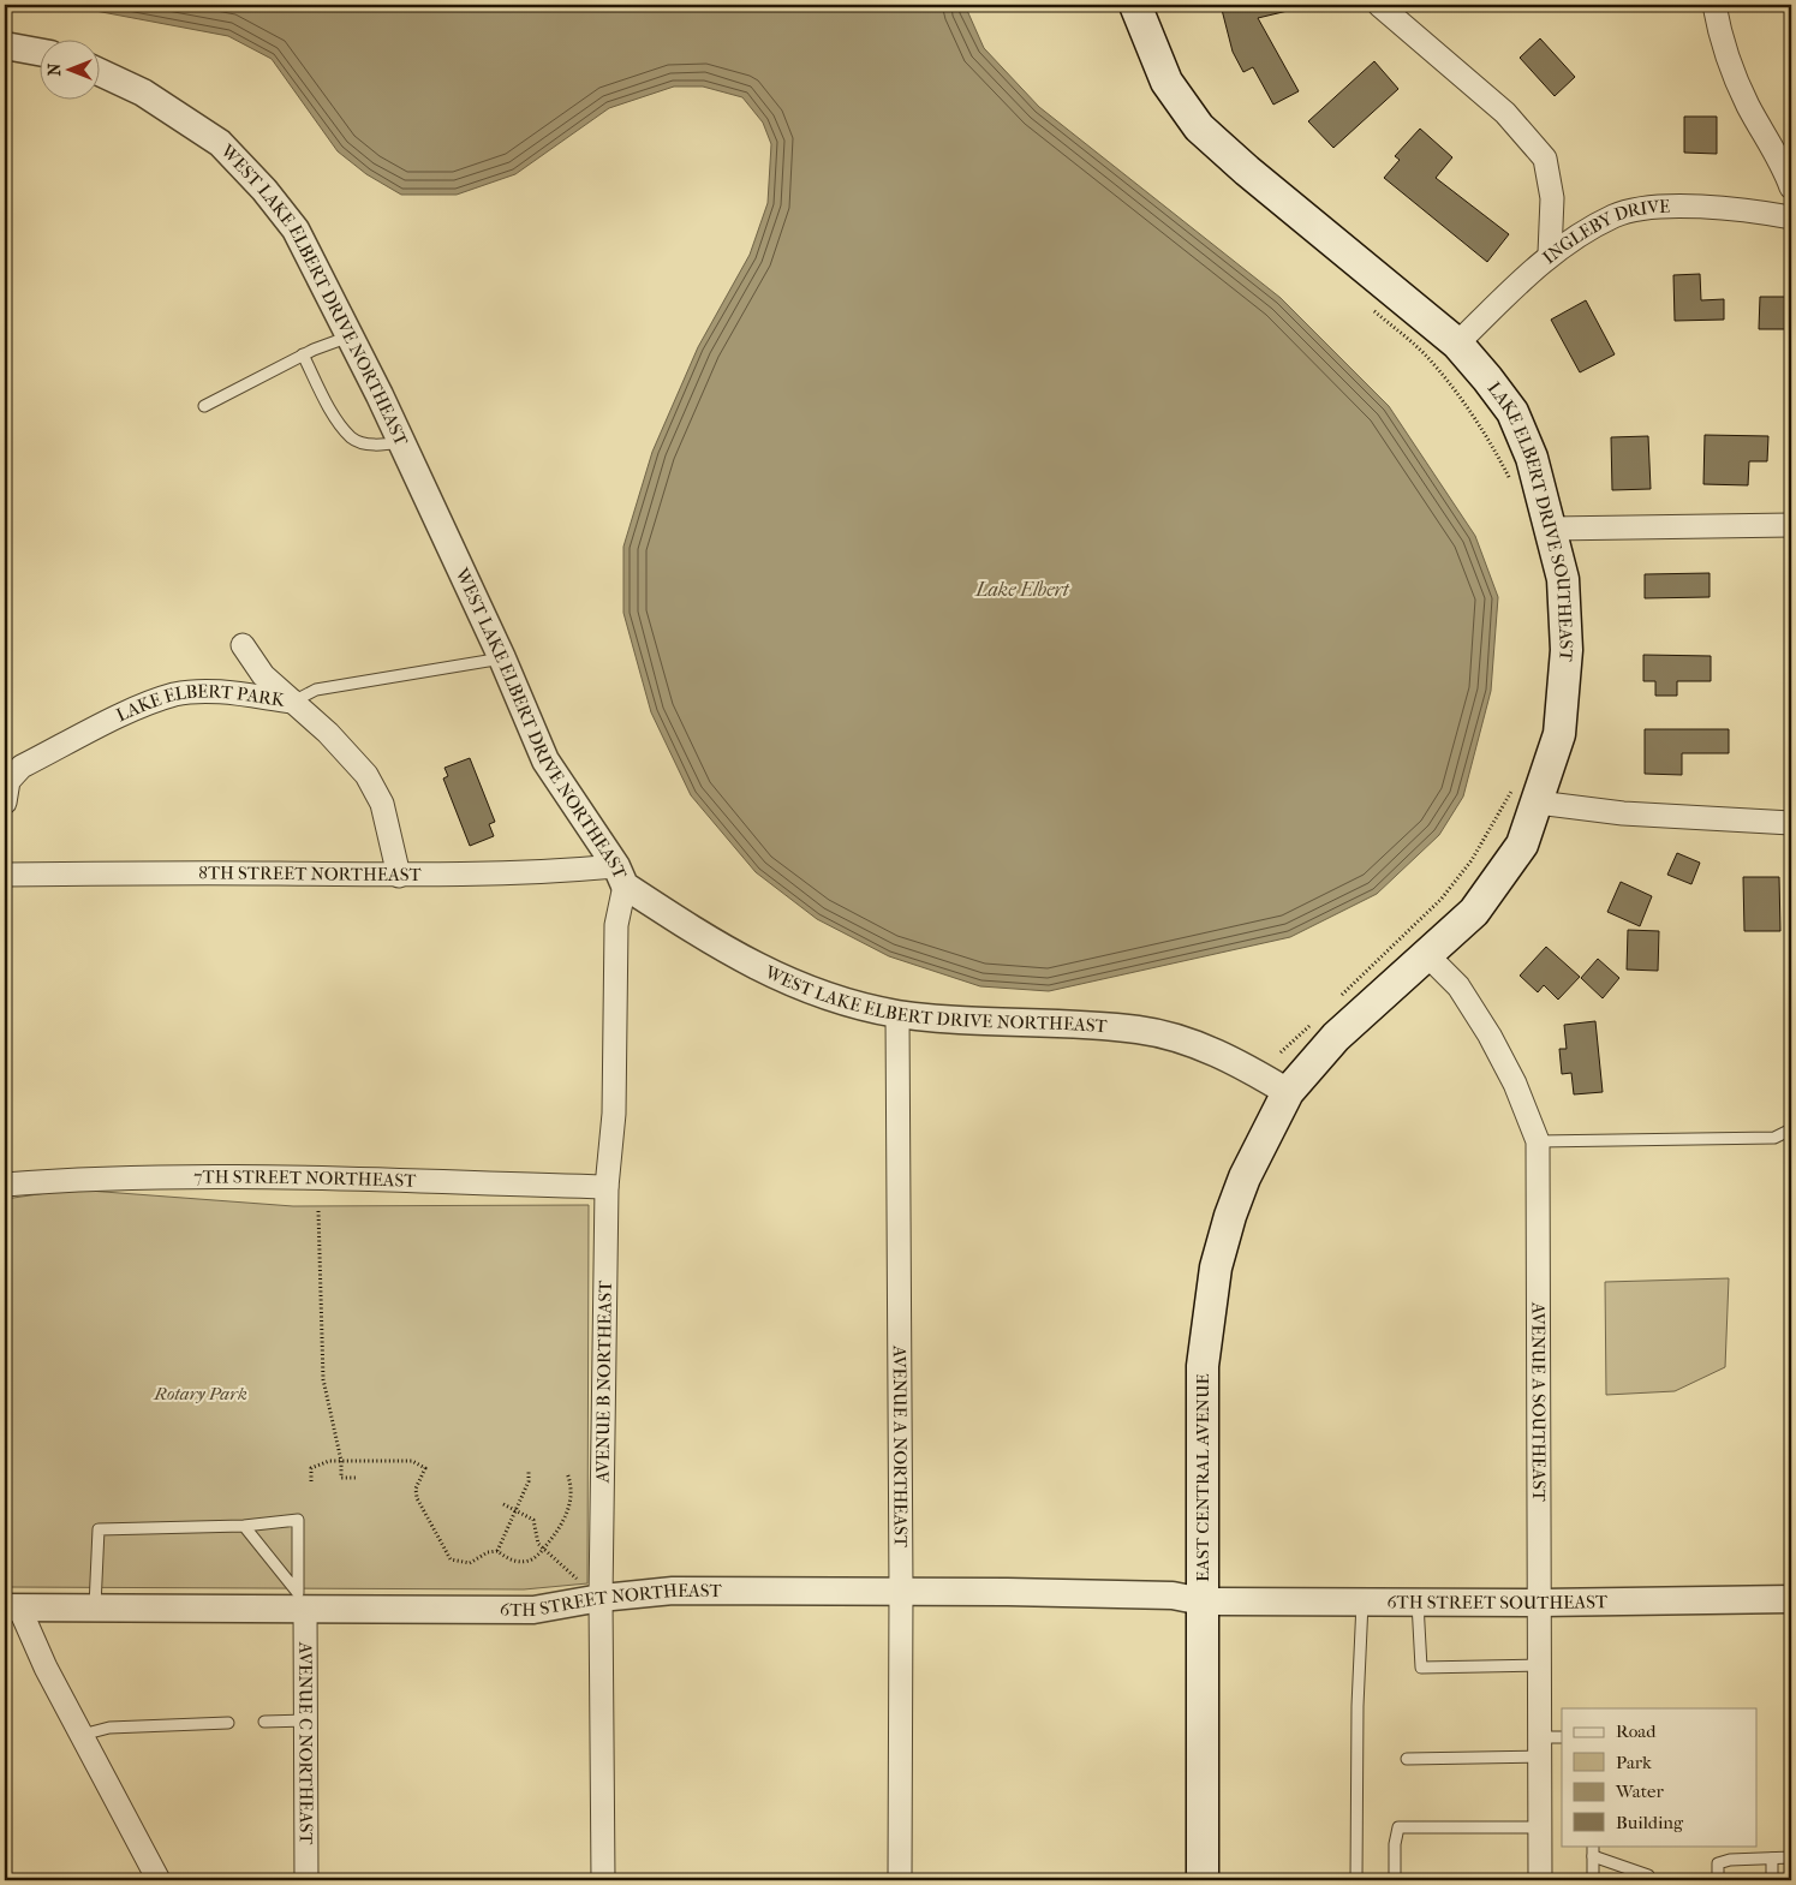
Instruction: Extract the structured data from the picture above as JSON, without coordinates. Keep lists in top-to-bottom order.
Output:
{
  "streets": {
    "main road": ["LAKE ELBERT DRIVE SOUTHEAST", "EAST CENTRAL AVENUE"],
    "street": [
      "INGLEBY DRIVE",
      "WEST LAKE ELBERT DRIVE NORTHEAST",
      "LAKE ELBERT PARK",
      "8TH STREET NORTHEAST",
      "7TH STREET NORTHEAST",
      "AVENUE B NORTHEAST",
      "AVENUE A SOUTHEAST",
      "AVENUE A NORTHEAST",
      "6TH STREET NORTHEAST",
      "6TH STREET SOUTHEAST",
      "AVENUE C NORTHEAST"
    ]
  },
  "crossings": [
    ["INGLEBY DRIVE", "LAKE ELBERT DRIVE SOUTHEAST"],
    ["WEST LAKE ELBERT DRIVE NORTHEAST", "LAKE ELBERT DRIVE SOUTHEAST"],
    ["WEST LAKE ELBERT DRIVE NORTHEAST", "8TH STREET NORTHEAST"],
    ["WEST LAKE ELBERT DRIVE NORTHEAST", "AVENUE B NORTHEAST"],
    ["WEST LAKE ELBERT DRIVE NORTHEAST", "AVENUE A NORTHEAST"],
    ["WEST LAKE ELBERT DRIVE NORTHEAST", "EAST CENTRAL AVENUE"],
    ["LAKE ELBERT DRIVE SOUTHEAST", "AVENUE A SOUTHEAST"],
    ["LAKE ELBERT DRIVE SOUTHEAST", "EAST CENTRAL AVENUE"],
    ["8TH STREET NORTHEAST", "AVENUE B NORTHEAST"],
    ["7TH STREET NORTHEAST", "AVENUE B NORTHEAST"],
    ["AVENUE B NORTHEAST", "6TH STREET NORTHEAST"],
    ["AVENUE A SOUTHEAST", "6TH STREET SOUTHEAST"],
    ["AVENUE A NORTHEAST", "6TH STREET NORTHEAST"],
    ["EAST CENTRAL AVENUE", "6TH STREET NORTHEAST"],
    ["EAST CENTRAL AVENUE", "6TH STREET SOUTHEAST"],
    ["6TH STREET NORTHEAST", "6TH STREET SOUTHEAST"],
    ["6TH STREET NORTHEAST", "AVENUE C NORTHEAST"]
  ],
  "water": ["Lake Elbert"],
  "parks": ["Rotary Park"],
  "legend": [
    "Road",
    "Park",
    "Water",
    "Building"
  ],
  "north": "left"
}
